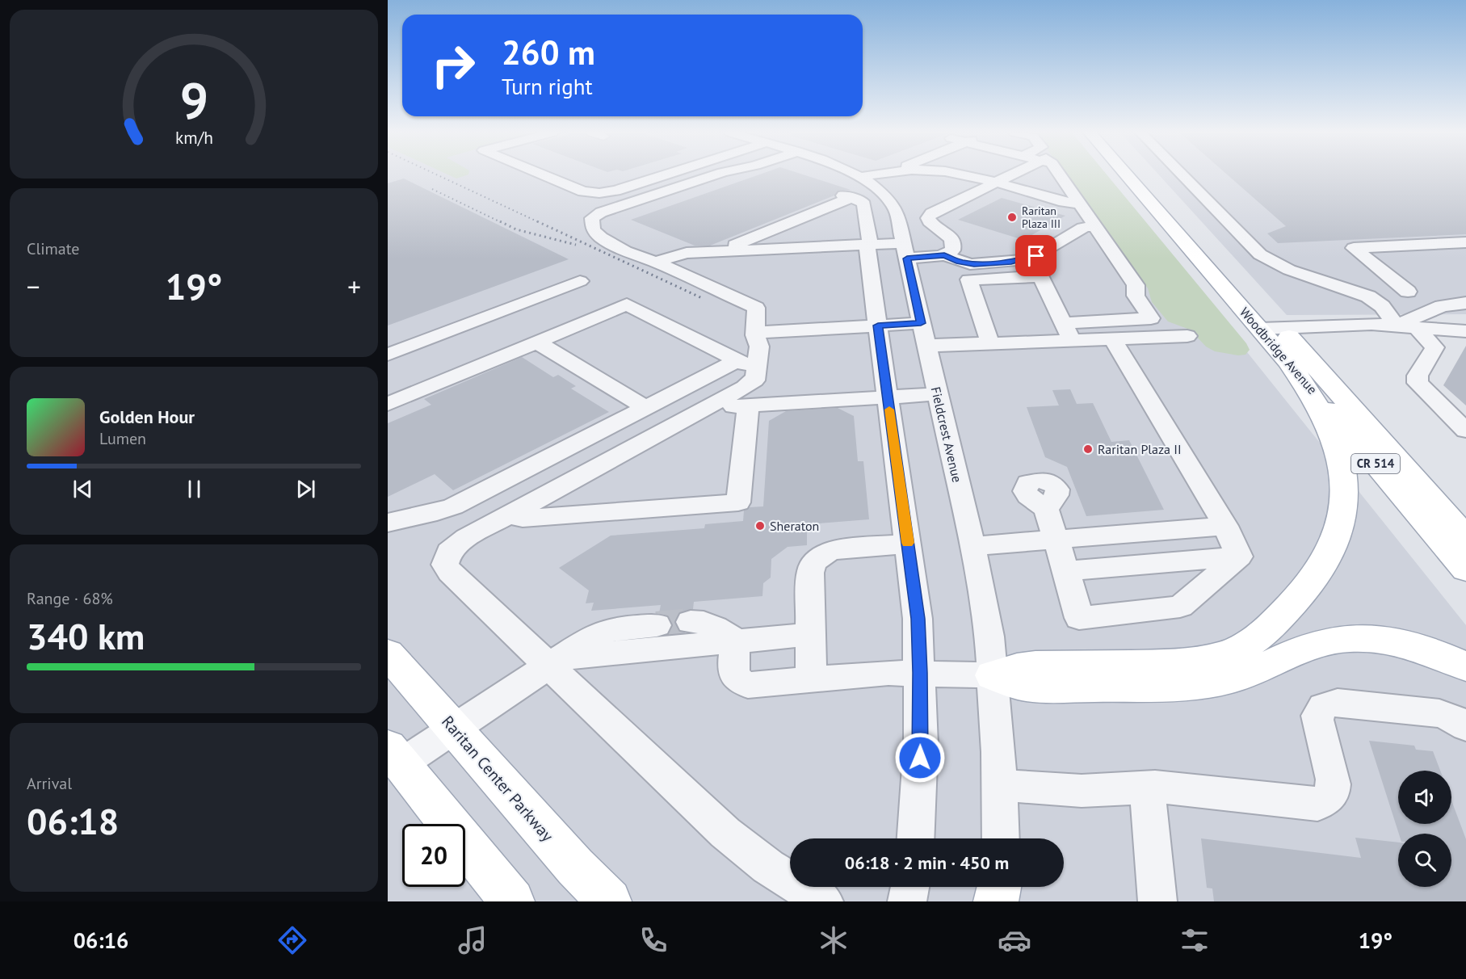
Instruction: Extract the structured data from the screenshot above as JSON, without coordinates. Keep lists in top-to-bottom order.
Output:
{
  "streets": {
    "main road": ["Woodbridge Avenue", "CR 514", "Raritan Center Parkway"],
    "street": ["Fieldcrest Avenue"]
  },
  "places": ["Raritan Plaza III", "Raritan Plaza II", "Sheraton"],
  "page": {
    "turn": ["260 m", "Turn right"],
    "tile": [
      "Climate",
      ["Range · 68%", "340 km"],
      ["Arrival", "06:18"]
    ],
    "heat": ["−", "19°", "+"],
    "song": ["Golden Hour", "Lumen"],
    "limit": "20",
    "trip": "06:18 · 2 min · 450 m",
    "tabs": ["06:16", "19°"],
    "gauge": ["9", "km/h"]
  }
}
